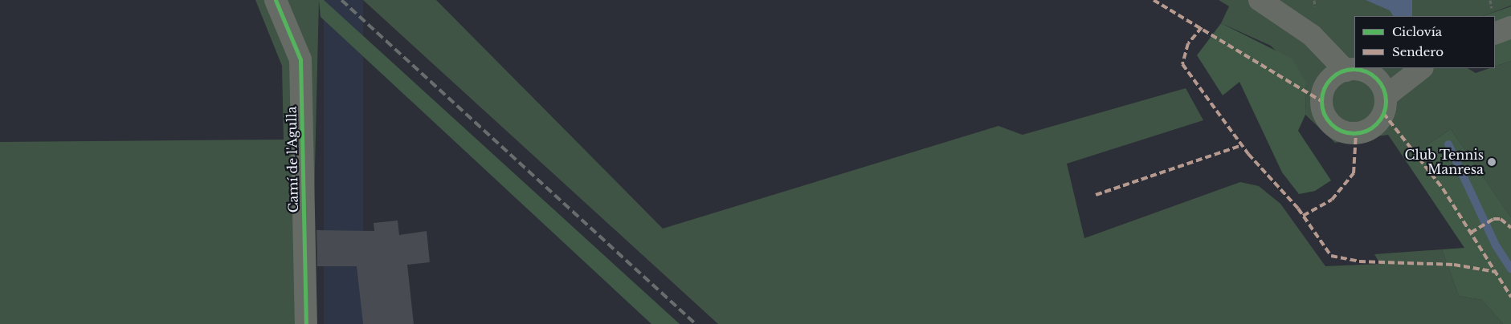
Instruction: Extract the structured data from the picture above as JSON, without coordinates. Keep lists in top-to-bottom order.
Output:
{
  "streets": {
    "street": ["Camí de l'Agulla"]
  },
  "places": ["Club Tennis Manresa"],
  "legend": ["Ciclovía", "Sendero"]
}
